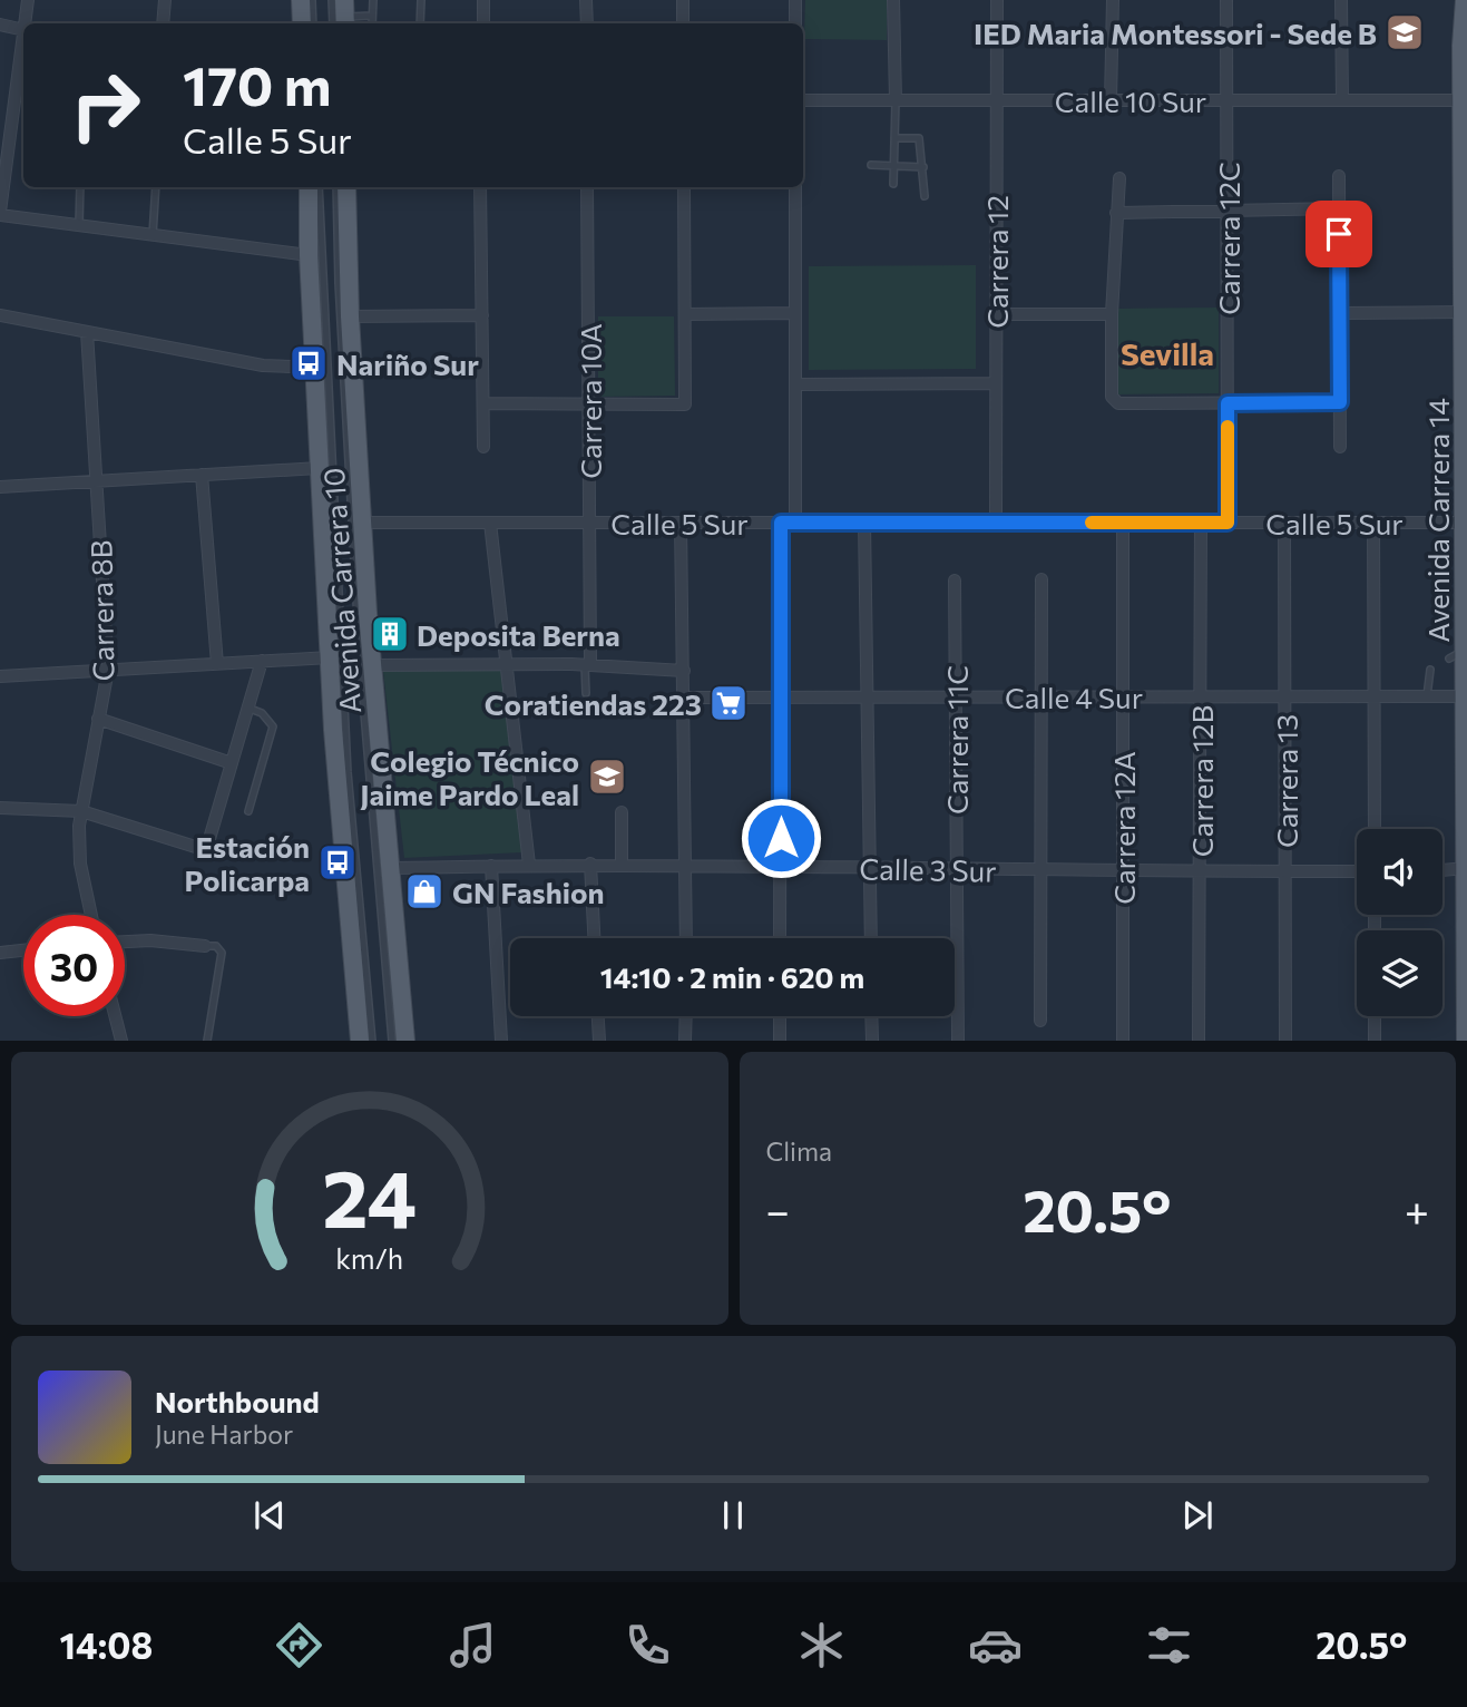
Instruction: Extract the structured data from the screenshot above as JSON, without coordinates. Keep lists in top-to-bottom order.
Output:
{
  "streets": {
    "main road": ["Avenida Carrera 14", "Avenida Carrera 10"],
    "street": [
      "Calle 10 Sur",
      "Carrera 12C",
      "Carrera 12",
      "Carrera 10A",
      "Calle 5 Sur",
      "Carrera 8B",
      "Calle 4 Sur",
      "Carrera 11C",
      "Carrera 12B",
      "Carrera 13",
      "Carrera 12A",
      "Calle 3 Sur"
    ]
  },
  "crossings": [
    ["Calle 10 Sur", "Carrera 12C"],
    ["Calle 10 Sur", "Carrera 12"],
    ["Calle 10 Sur", "Avenida Carrera 14"],
    ["Carrera 12C", "Calle 5 Sur"],
    ["Carrera 12", "Calle 5 Sur"],
    ["Carrera 10A", "Calle 5 Sur"],
    ["Avenida Carrera 14", "Calle 5 Sur"],
    ["Avenida Carrera 14", "Calle 4 Sur"],
    ["Calle 5 Sur", "Avenida Carrera 10"],
    ["Calle 5 Sur", "Carrera 12B"],
    ["Calle 5 Sur", "Carrera 13"],
    ["Calle 5 Sur", "Carrera 12A"],
    ["Avenida Carrera 10", "Calle 3 Sur"],
    ["Calle 4 Sur", "Carrera 11C"],
    ["Calle 4 Sur", "Carrera 12B"],
    ["Calle 4 Sur", "Carrera 13"],
    ["Calle 4 Sur", "Carrera 12A"],
    ["Carrera 11C", "Calle 3 Sur"],
    ["Carrera 12B", "Calle 3 Sur"],
    ["Carrera 13", "Calle 3 Sur"],
    ["Carrera 12A", "Calle 3 Sur"]
  ],
  "districts": ["Sevilla"],
  "places": {
    "school or university": ["IED Maria Montessori - Sede B", "Colegio Técnico Jaime Pardo Leal"],
    "bus stop": ["Nariño Sur", "Estación Policarpa"],
    "building": ["Deposita Berna"],
    "supermarket": ["Coratiendas 223"],
    "shop": ["GN Fashion"]
  },
  "page": {
    "turn": ["170 m", "Calle 5 Sur"],
    "limit": "30",
    "trip": "14:10 · 2 min · 620 m",
    "tile": "Clima",
    "heat": ["−", "20.5°", "+"],
    "song": ["Northbound", "June Harbor"],
    "tabs": ["14:08", "20.5°"],
    "gauge": ["24", "km/h"]
  }
}
